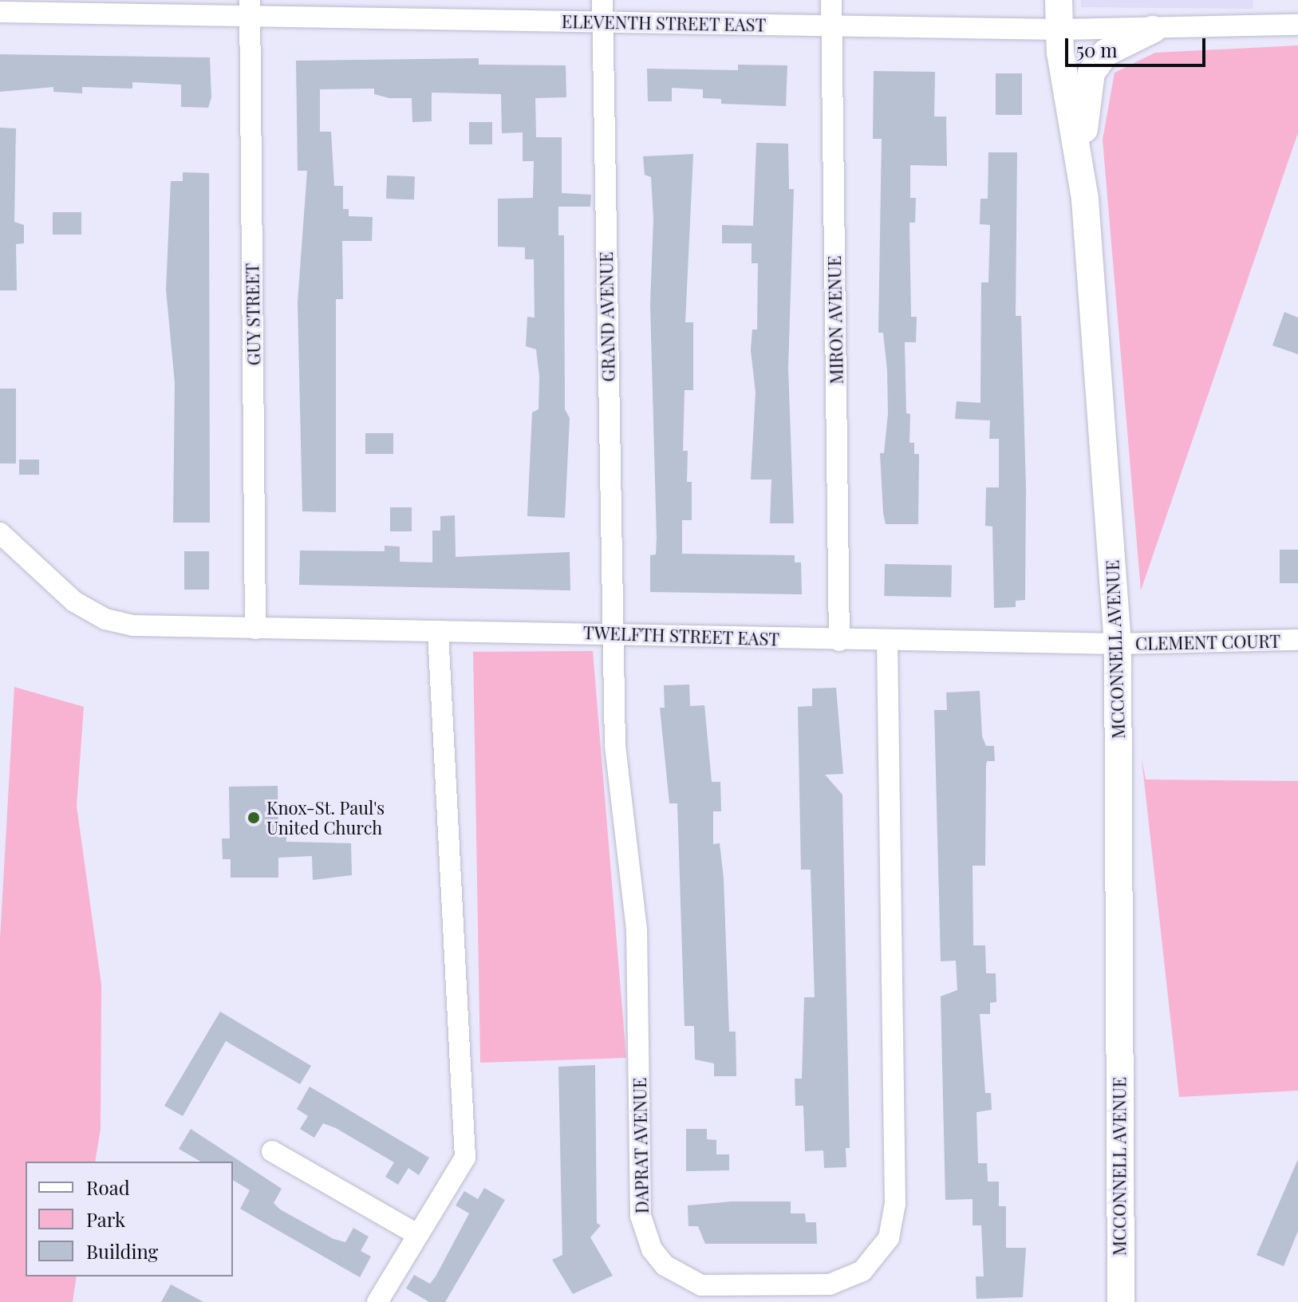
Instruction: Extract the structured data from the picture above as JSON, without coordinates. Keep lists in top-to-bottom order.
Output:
{
  "streets": {
    "main road": ["MCCONNELL AVENUE"],
    "street": [
      "ELEVENTH STREET EAST",
      "GUY STREET",
      "GRAND AVENUE",
      "MIRON AVENUE",
      "TWELFTH STREET EAST",
      "CLEMENT COURT",
      "DAPRAT AVENUE"
    ]
  },
  "crossings": [
    ["ELEVENTH STREET EAST", "GUY STREET"],
    ["ELEVENTH STREET EAST", "GRAND AVENUE"],
    ["ELEVENTH STREET EAST", "MIRON AVENUE"],
    ["ELEVENTH STREET EAST", "MCCONNELL AVENUE"],
    ["GUY STREET", "TWELFTH STREET EAST"],
    ["GRAND AVENUE", "TWELFTH STREET EAST"],
    ["GRAND AVENUE", "DAPRAT AVENUE"],
    ["MIRON AVENUE", "TWELFTH STREET EAST"],
    ["TWELFTH STREET EAST", "CLEMENT COURT"],
    ["TWELFTH STREET EAST", "MCCONNELL AVENUE"],
    ["TWELFTH STREET EAST", "DAPRAT AVENUE"],
    ["CLEMENT COURT", "MCCONNELL AVENUE"]
  ],
  "places": ["Knox-St. Paul's United Church"],
  "legend": ["Road", "Park", "Building"],
  "scale_bar": "50 m"
}
